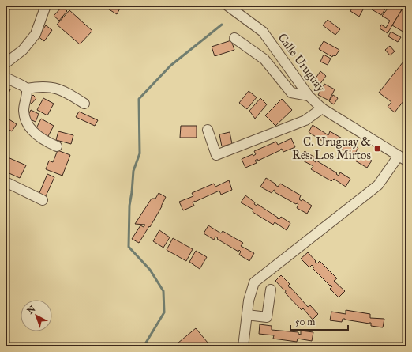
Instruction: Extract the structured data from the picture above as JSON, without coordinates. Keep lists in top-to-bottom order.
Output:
{
  "streets": {
    "street": ["Calle Uruguay"]
  },
  "places": {
    "transit": ["C. Uruguay & Res. Los Mirtos"]
  },
  "scale_bar": "50 m",
  "north": "top left"
}
